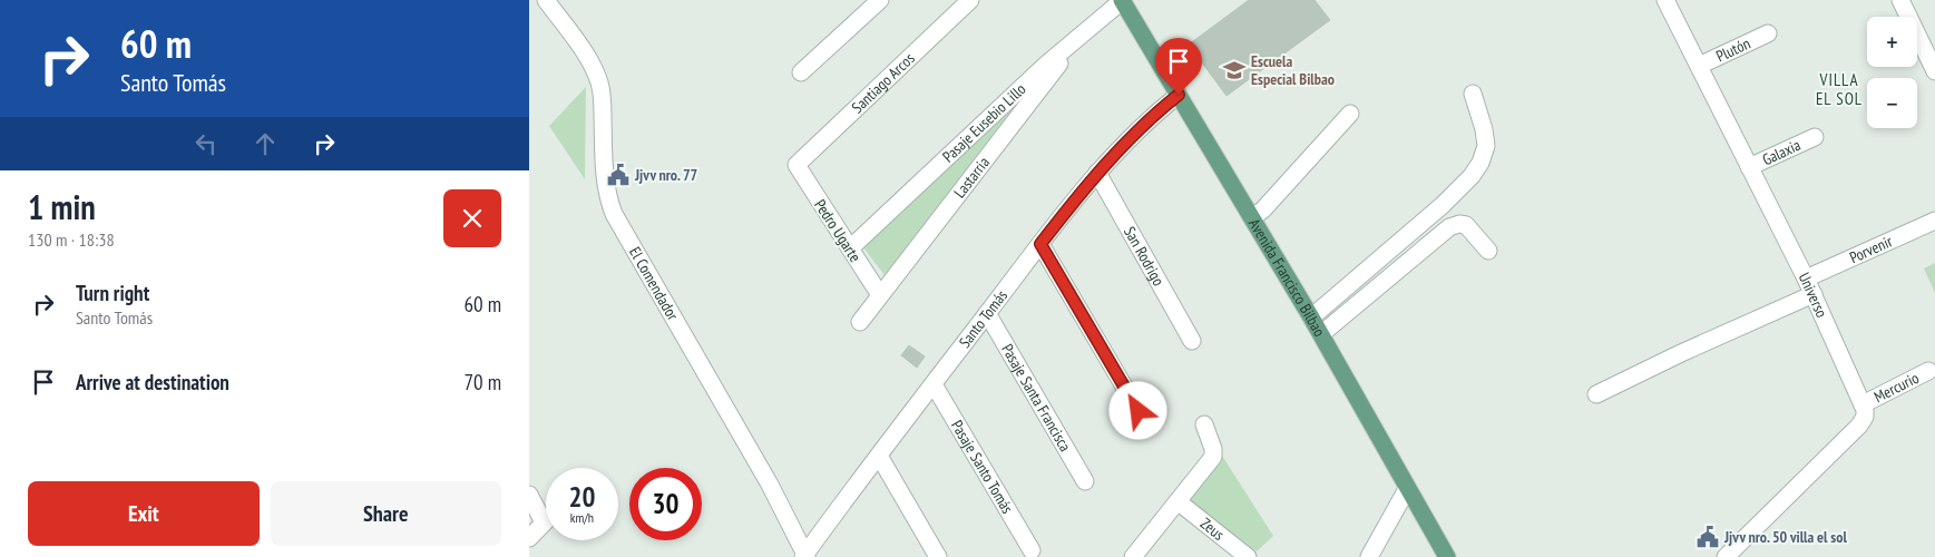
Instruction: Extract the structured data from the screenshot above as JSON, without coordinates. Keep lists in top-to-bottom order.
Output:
{
  "streets": {
    "main road": ["Avenida Francisco Bilbao"],
    "street": [
      "Plutón",
      "Santiago Arcos",
      "Pasaje Eusebio Lillo",
      "Galaxia",
      "Lastarria",
      "Pedro Ugarte",
      "Porvenir",
      "San Rodrigo",
      "El Comendador",
      "Universo",
      "Santo Tomás",
      "Mercurio",
      "Pasaje Santa Francisca",
      "Pasaje Santo Tomás",
      "Zeus"
    ]
  },
  "crossings": [
    ["Plutón", "Universo"],
    ["Santiago Arcos", "Pedro Ugarte"],
    ["Pasaje Eusebio Lillo", "Lastarria"],
    ["Pasaje Eusebio Lillo", "Pedro Ugarte"],
    ["Pasaje Eusebio Lillo", "Avenida Francisco Bilbao"],
    ["Galaxia", "Universo"],
    ["Lastarria", "Pedro Ugarte"],
    ["Porvenir", "Universo"],
    ["San Rodrigo", "Santo Tomás"],
    ["Avenida Francisco Bilbao", "Santo Tomás"],
    ["El Comendador", "Santo Tomás"],
    ["Universo", "Mercurio"],
    ["Santo Tomás", "Pasaje Santa Francisca"],
    ["Santo Tomás", "Pasaje Santo Tomás"]
  ],
  "districts": ["VILLA EL SOL"],
  "places": {
    "school or university": ["Escuela Especial Bilbao"],
    "public building": ["Jjvv nro. 77", "Jjvv nro. 50 villa el sol"]
  },
  "page": {
    "turn": ["60 m", "Santo Tomás"],
    "map_buttons": ["+", "−"],
    "heading": ["1 min", "130 m · 18:38"],
    "list": [
      {
        "name": "Turn right",
        "note": "Santo Tomás",
        "value": "60 m"
      },
      {
        "name": "Arrive at destination",
        "value": "70 m"
      }
    ],
    "speed": "20 km/h",
    "limit": "30",
    "buttons": ["Exit", "Share"]
  }
}
